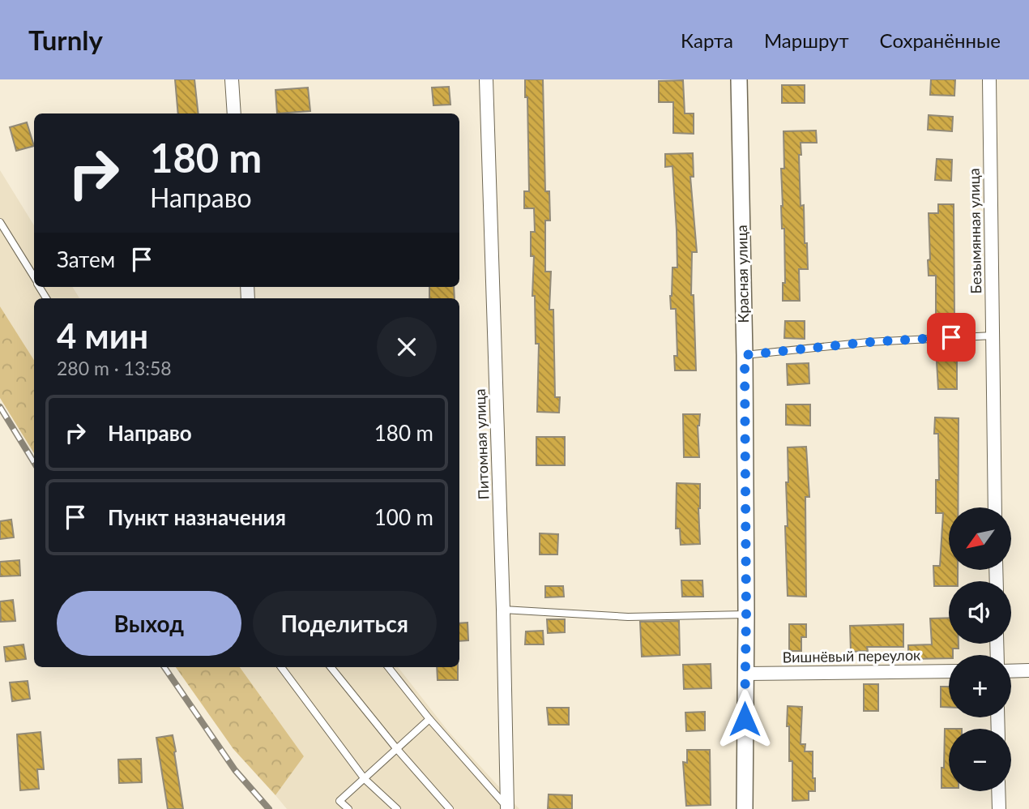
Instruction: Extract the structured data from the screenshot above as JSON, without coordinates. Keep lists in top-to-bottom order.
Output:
{
  "streets": {
    "street": [
      "Безымянная улица",
      "Красная улица",
      "Питомная улица",
      "Вишнёвый переулок"
    ]
  },
  "crossings": [
    ["Красная улица", "Вишнёвый переулок"]
  ],
  "north": "bottom left",
  "page": {
    "header": "Turnly",
    "nav": ["Карта", "Маршрут", "Сохранённые"],
    "turn": ["180 m", "Направо"],
    "then": "Затем",
    "heading": ["4 мин", "280 m · 13:58"],
    "list": [
      {
        "name": "Направо",
        "value": "180 m"
      },
      {
        "name": "Пункт назначения",
        "value": "100 m"
      }
    ],
    "map_buttons": ["+", "−"],
    "buttons": ["Выход", "Поделиться"]
  }
}
